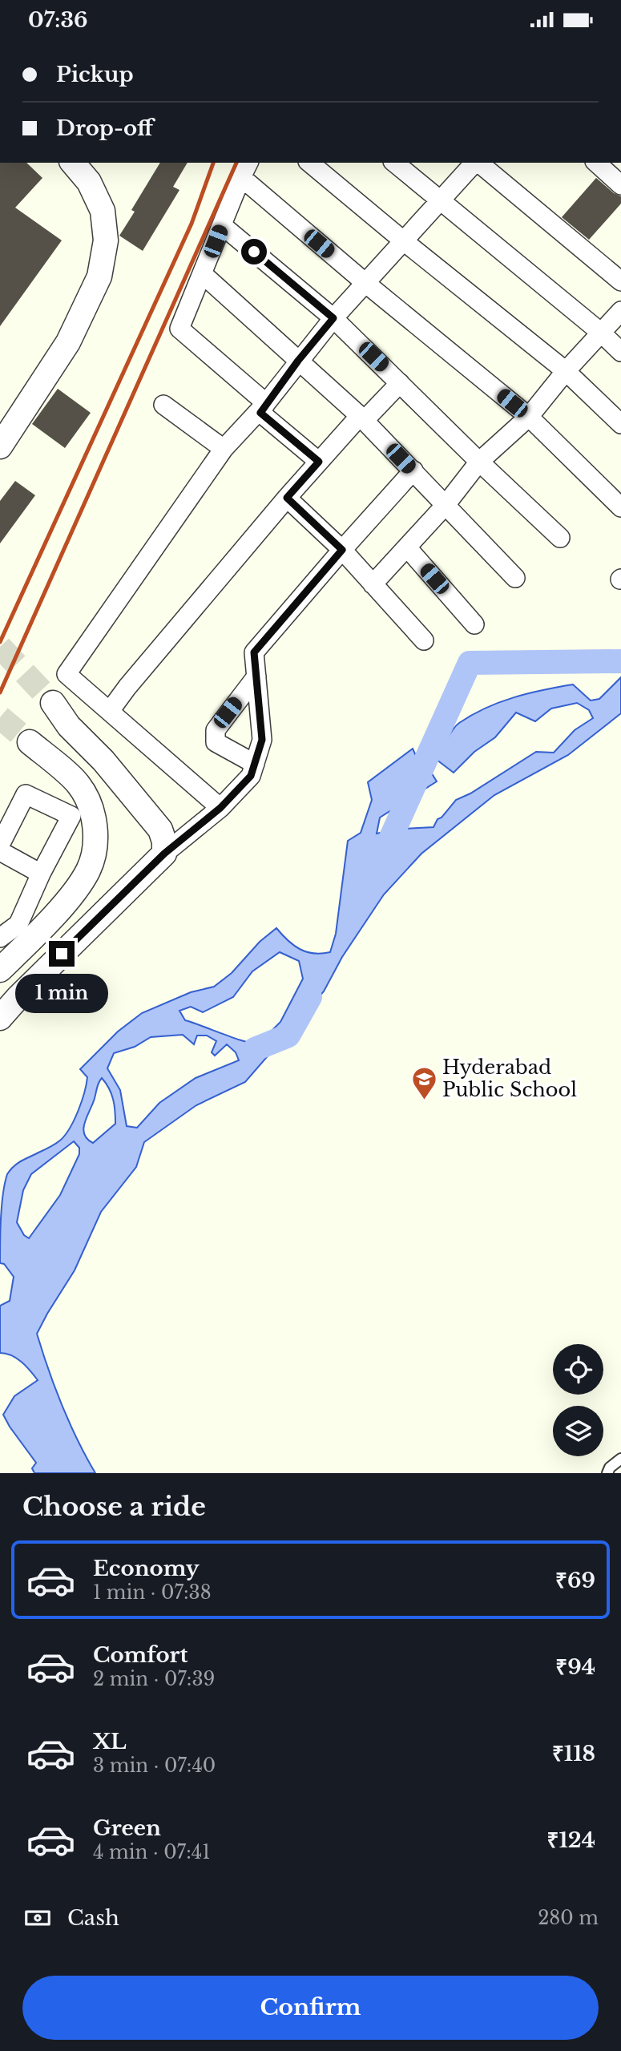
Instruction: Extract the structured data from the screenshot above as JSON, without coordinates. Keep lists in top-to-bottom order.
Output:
{
  "places": {
    "school or university": ["Hyderabad Public School"]
  },
  "page": {
    "status": "07:36",
    "banner": ["Pickup", "Drop-off"],
    "bubble": "1 min",
    "heading": "Choose a ride",
    "list": [
      {
        "name": "Economy",
        "note": "1 min · 07:38",
        "value": "₹69"
      },
      {
        "name": "Comfort",
        "note": "2 min · 07:39",
        "value": "₹94"
      },
      {
        "name": "XL",
        "note": "3 min · 07:40",
        "value": "₹118"
      },
      {
        "name": "Green",
        "note": "4 min · 07:41",
        "value": "₹124"
      }
    ],
    "pay": ["Cash", "280 m"],
    "buttons": "Confirm"
  }
}
